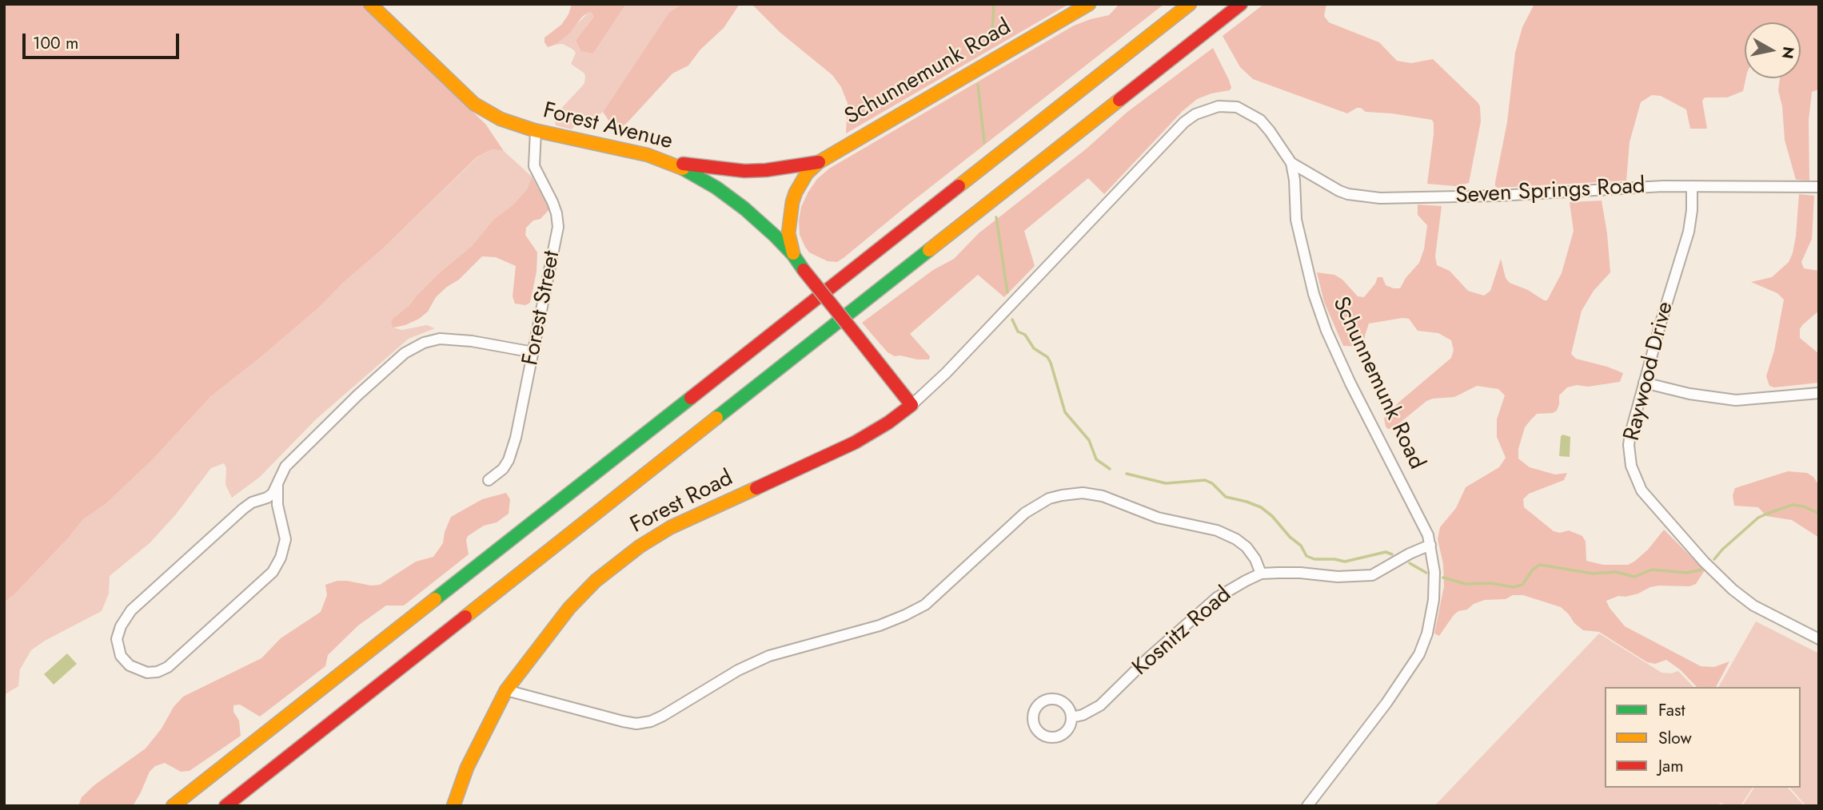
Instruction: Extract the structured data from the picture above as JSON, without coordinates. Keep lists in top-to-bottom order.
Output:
{
  "streets": {
    "main road": ["Schunnemunk Road", "Forest Avenue", "Forest Road"],
    "street": [
      "Seven Springs Road",
      "Forest Street",
      "Raywood Drive",
      "Kosnitz Road"
    ]
  },
  "crossings": [
    ["Schunnemunk Road", "Forest Avenue"],
    ["Schunnemunk Road", "Seven Springs Road"],
    ["Schunnemunk Road", "Forest Road"],
    ["Schunnemunk Road", "Kosnitz Road"],
    ["Forest Avenue", "Forest Street"],
    ["Forest Avenue", "Forest Road"],
    ["Seven Springs Road", "Raywood Drive"]
  ],
  "legend": ["Fast", "Slow", "Jam"],
  "scale_bar": "100 m",
  "north": "right"
}
